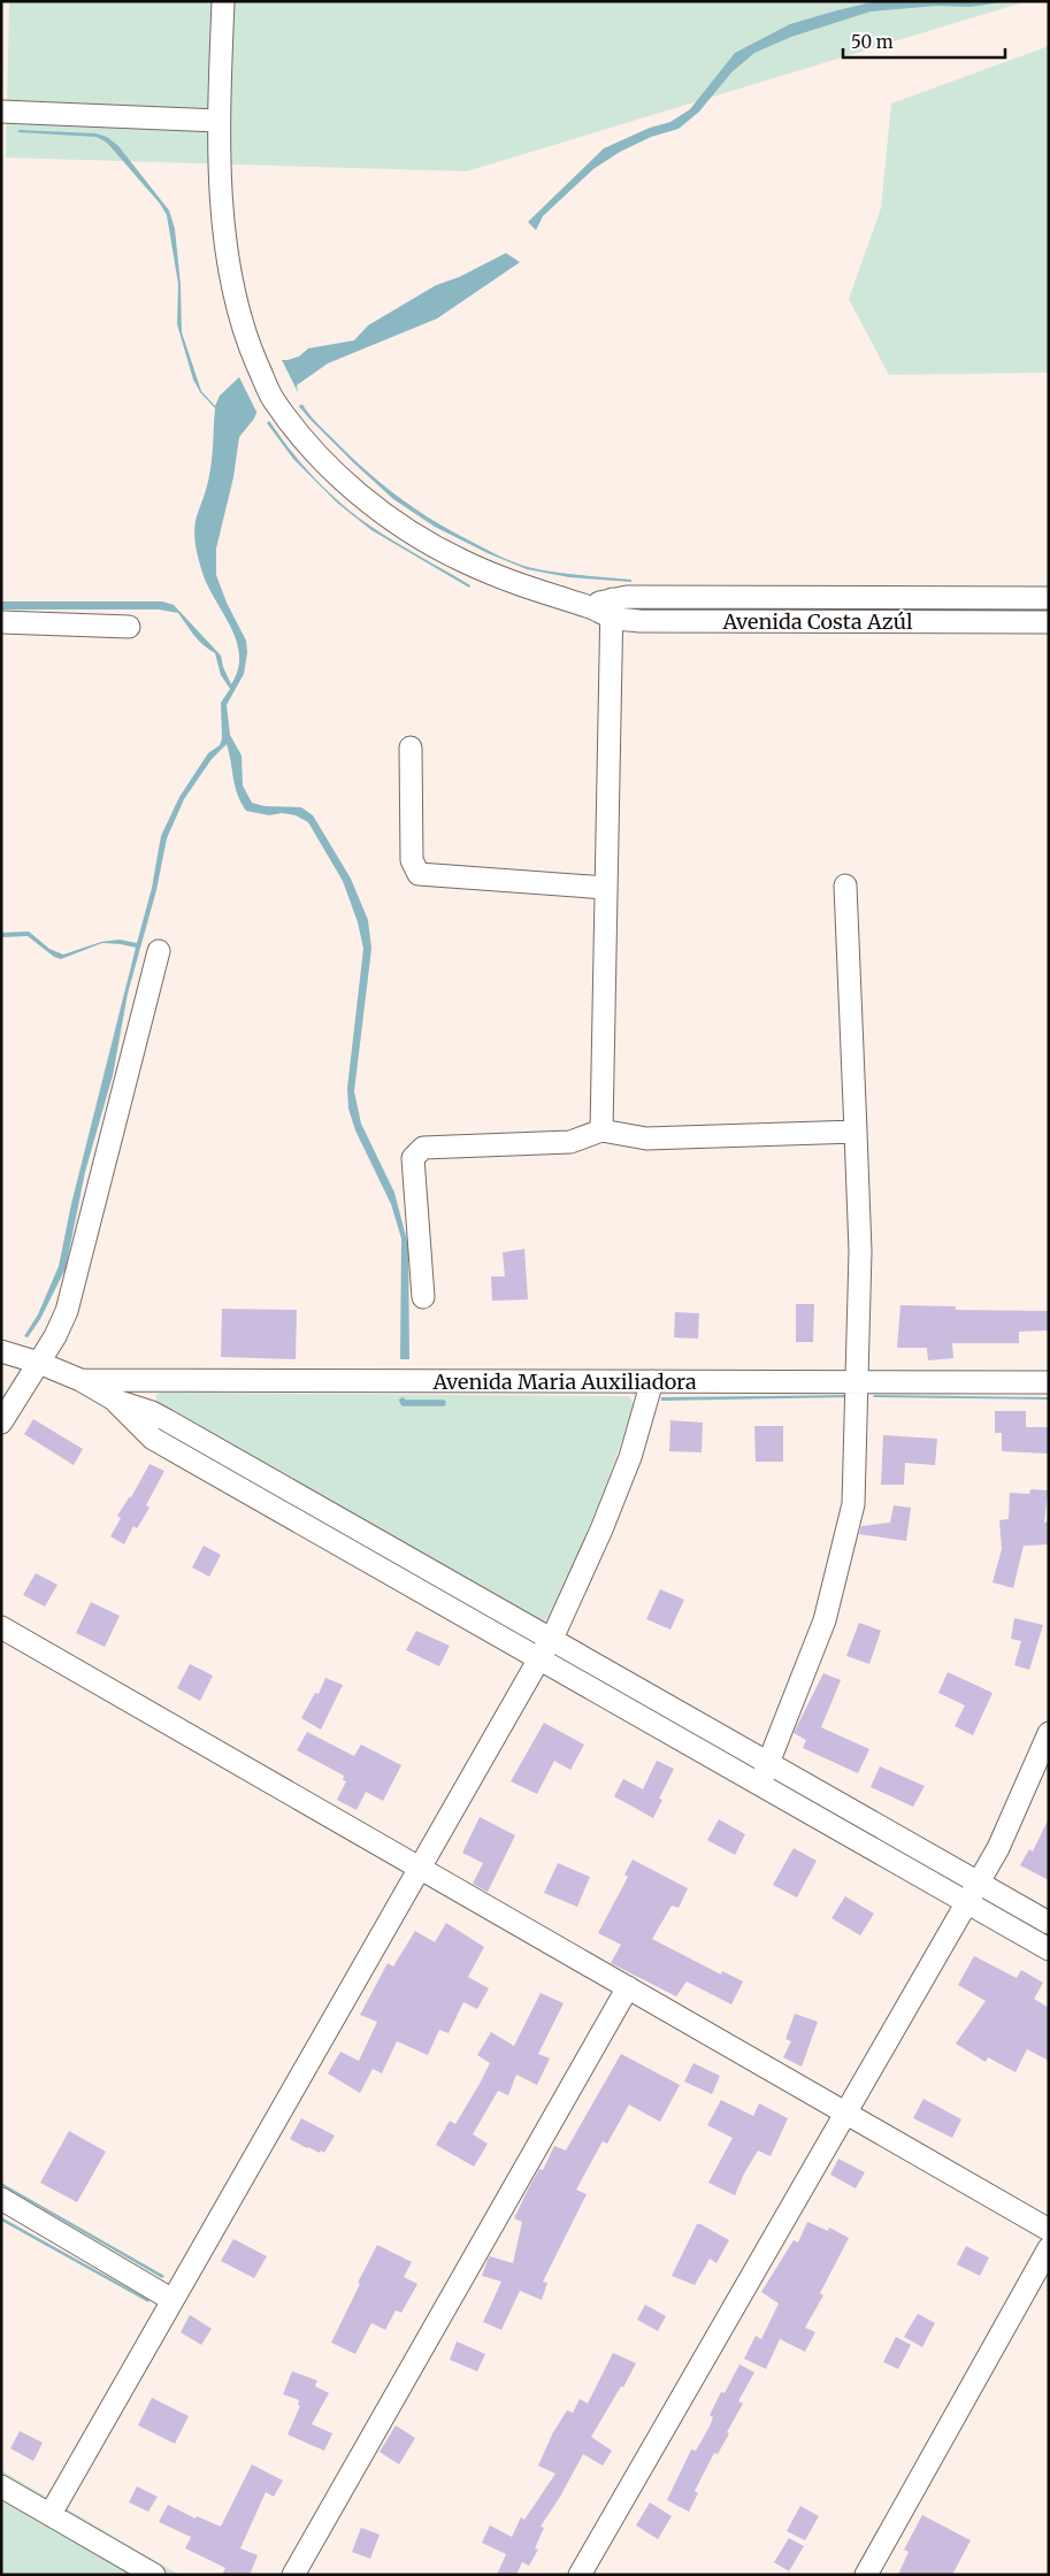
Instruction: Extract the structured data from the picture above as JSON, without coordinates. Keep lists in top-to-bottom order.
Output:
{
  "streets": {
    "street": ["Avenida Costa Azúl", "Avenida Maria Auxiliadora"]
  },
  "scale_bar": "50 m"
}
